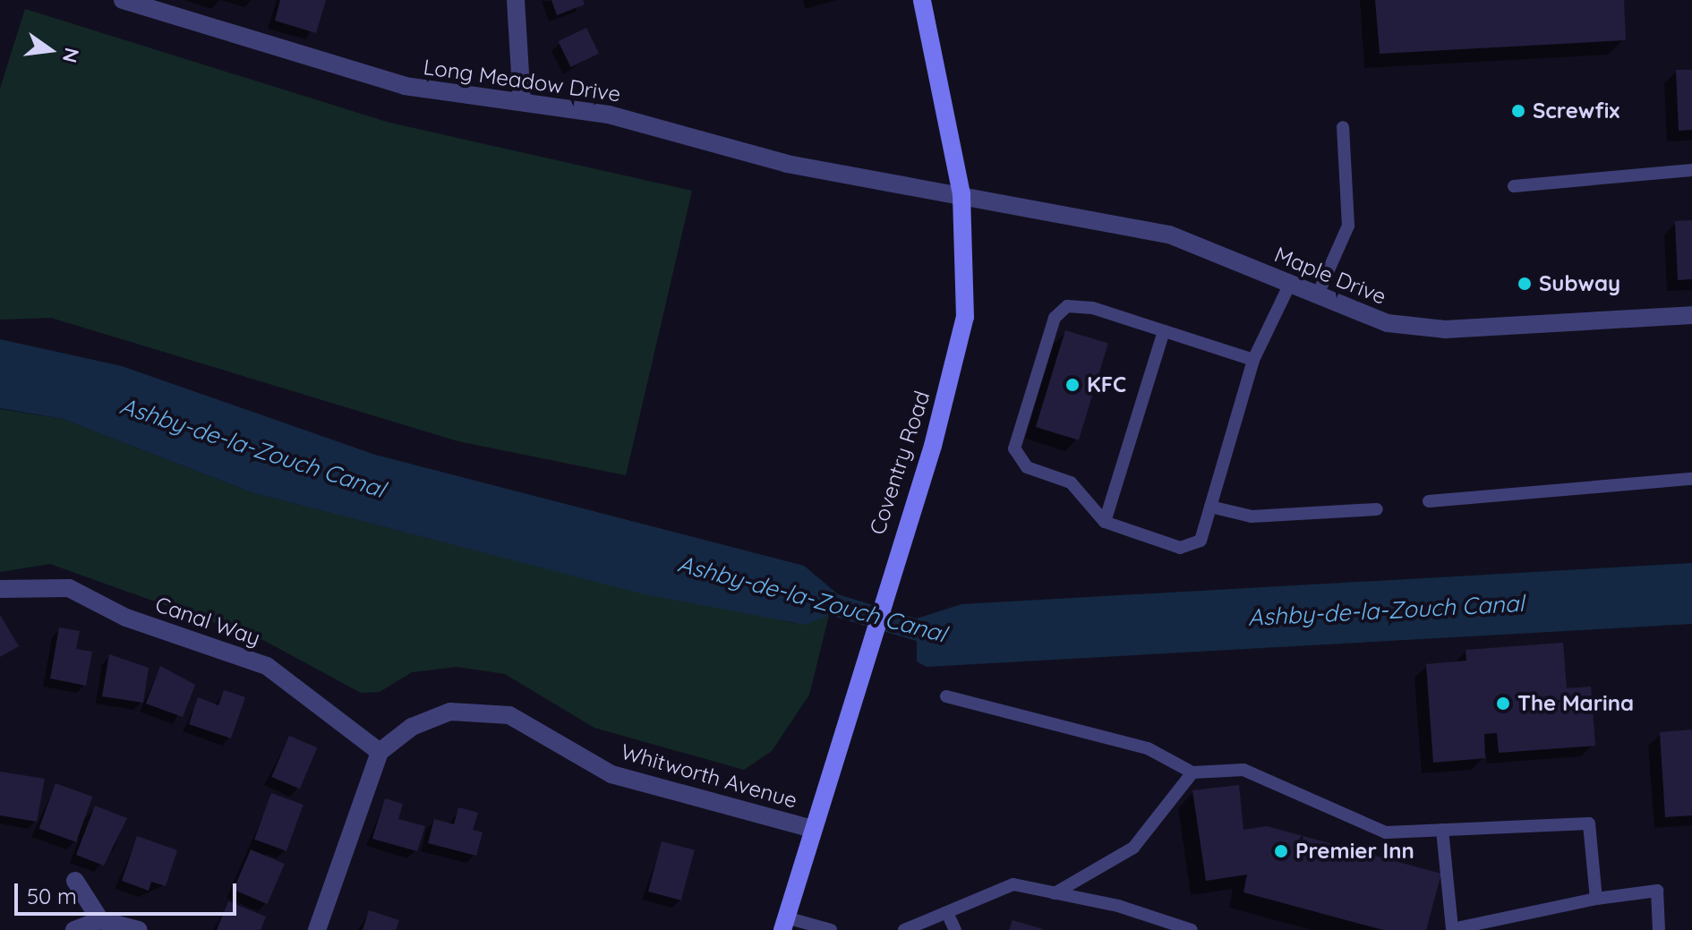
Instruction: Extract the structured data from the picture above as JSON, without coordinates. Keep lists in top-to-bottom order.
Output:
{
  "streets": {
    "main road": ["Coventry Road"],
    "street": [
      "Long Meadow Drive",
      "Maple Drive",
      "Canal Way",
      "Whitworth Avenue"
    ]
  },
  "crossings": [
    ["Long Meadow Drive", "Maple Drive"],
    ["Long Meadow Drive", "Coventry Road"],
    ["Maple Drive", "Coventry Road"],
    ["Coventry Road", "Whitworth Avenue"],
    ["Canal Way", "Whitworth Avenue"]
  ],
  "water": ["Ashby-de-la-Zouch Canal"],
  "places": [
    "Screwfix",
    "Subway",
    "KFC",
    "The Marina",
    "Premier Inn"
  ],
  "scale_bar": "50 m",
  "north": "right"
}
